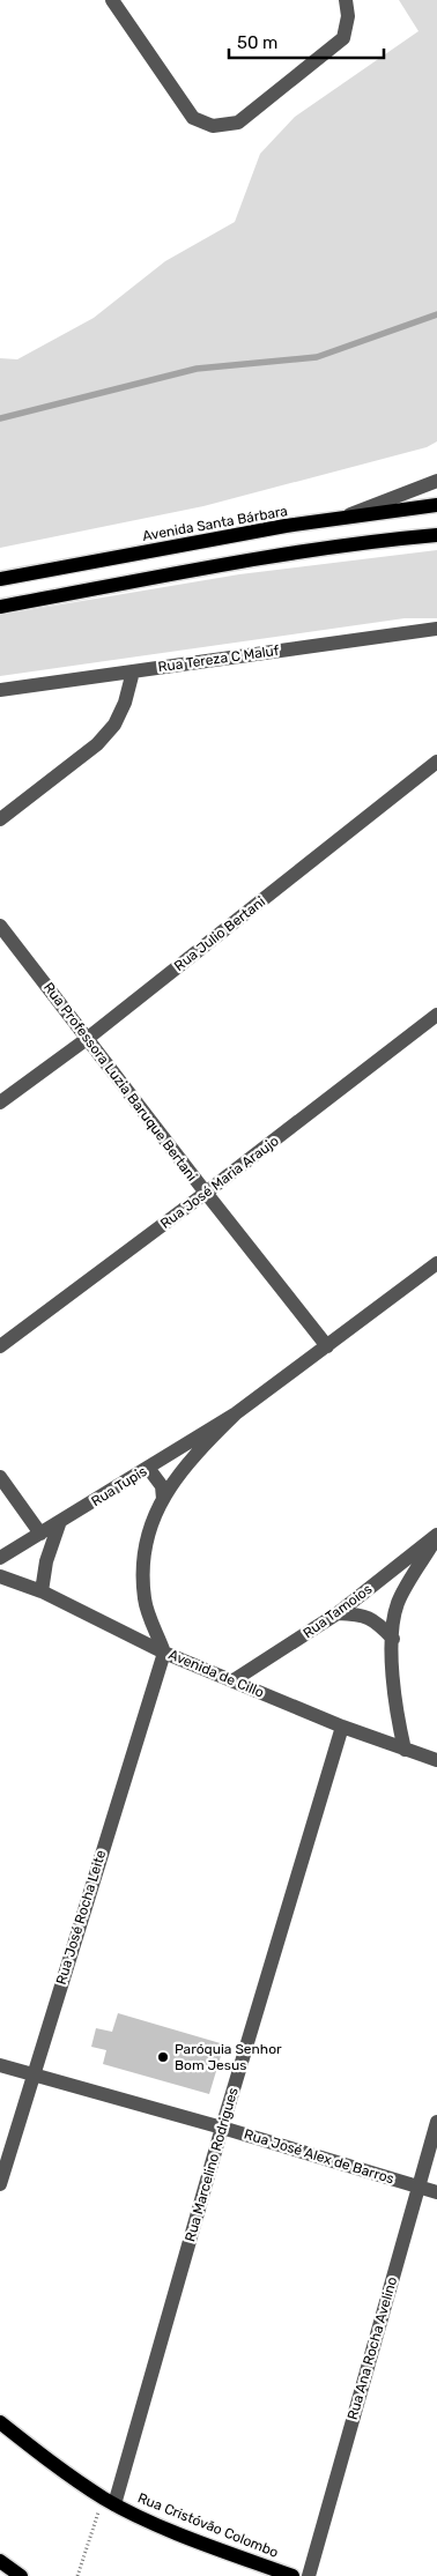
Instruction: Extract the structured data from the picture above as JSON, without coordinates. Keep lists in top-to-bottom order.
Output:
{
  "streets": {
    "main road": ["Avenida Santa Bárbara", "Rua Cristóvão Colombo"],
    "street": [
      "Rua Tereza C Maluf",
      "Rua Julio Bertani",
      "Rua Professora Luzia Baruque Bertani",
      "Rua José Maria Araujo",
      "Rua Tupis",
      "Rua Tamoios",
      "Avenida de Cillo",
      "Rua José Rocha Leite",
      "Rua José Alex de Barros",
      "Rua Marcelino Rodrigues",
      "Rua Ana Rocha Avelino"
    ]
  },
  "crossings": [
    ["Rua Julio Bertani", "Rua Professora Luzia Baruque Bertani"],
    ["Rua Professora Luzia Baruque Bertani", "Rua José Maria Araujo"],
    ["Rua Professora Luzia Baruque Bertani", "Rua Tupis"],
    ["Rua Tupis", "Avenida de Cillo"],
    ["Rua Tupis", "Rua José Rocha Leite"],
    ["Rua Tamoios", "Avenida de Cillo"],
    ["Avenida de Cillo", "Rua José Rocha Leite"],
    ["Avenida de Cillo", "Rua Marcelino Rodrigues"],
    ["Rua José Rocha Leite", "Rua José Alex de Barros"],
    ["Rua José Alex de Barros", "Rua Marcelino Rodrigues"],
    ["Rua José Alex de Barros", "Rua Ana Rocha Avelino"],
    ["Rua Marcelino Rodrigues", "Rua Cristóvão Colombo"]
  ],
  "places": ["Paróquia Senhor Bom Jesus"],
  "scale_bar": "50 m"
}
